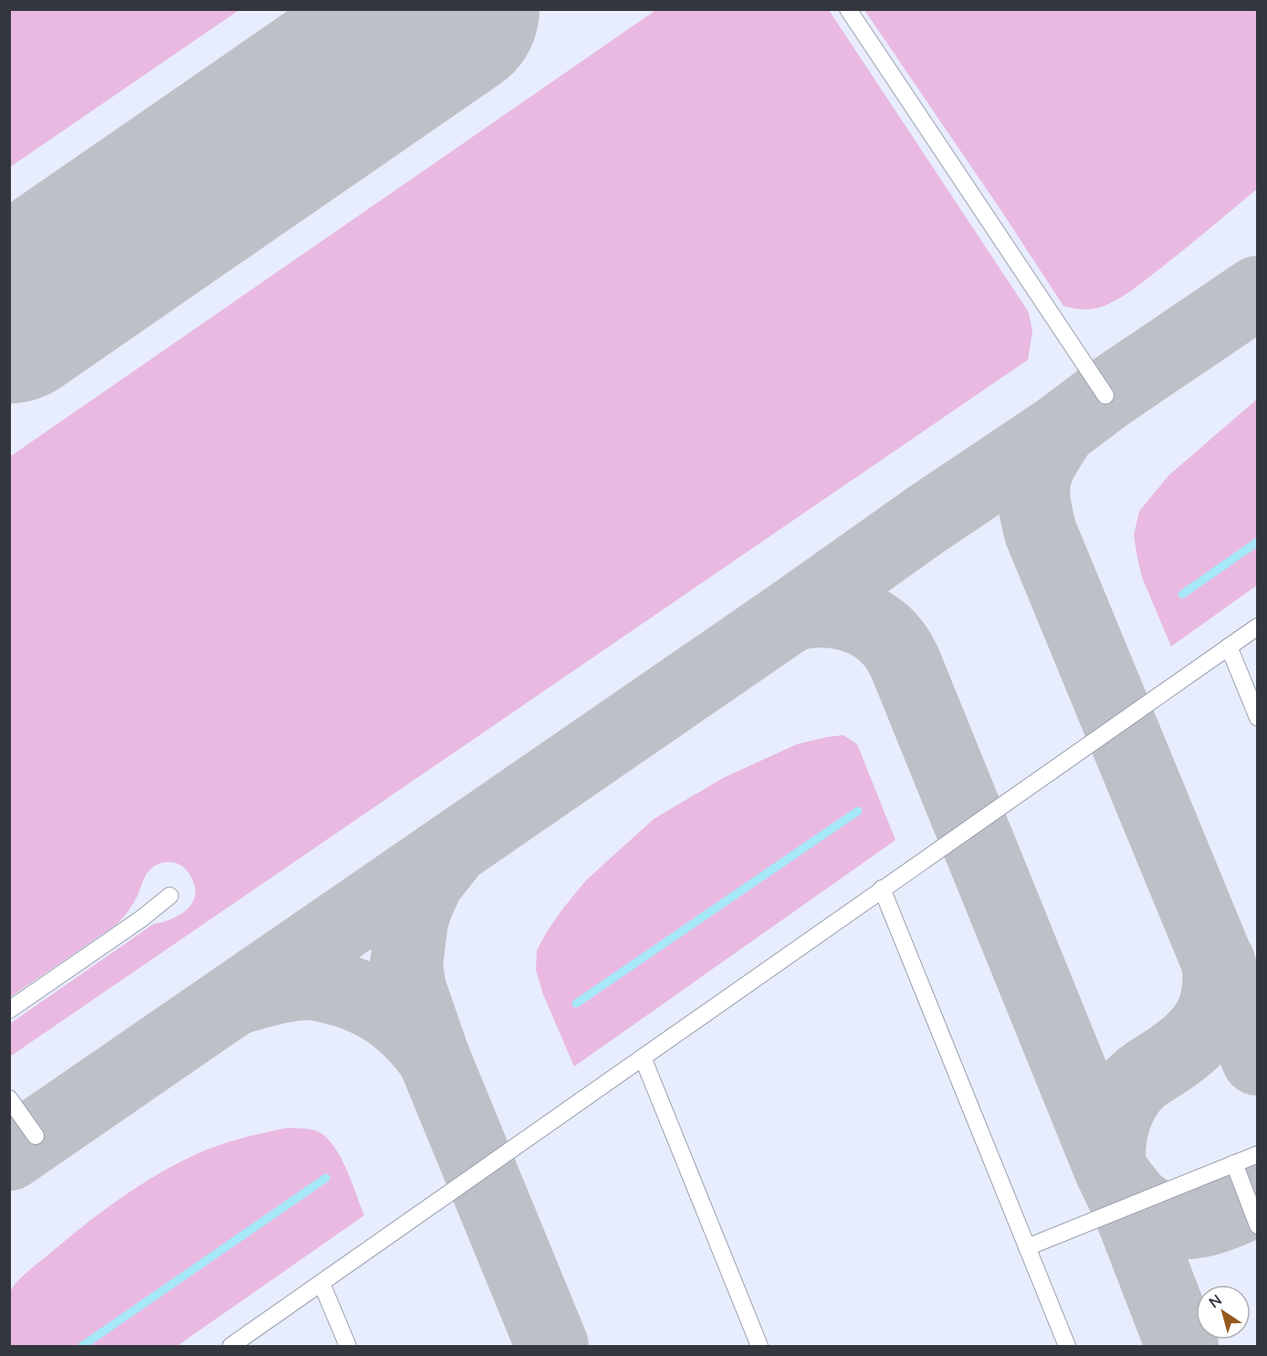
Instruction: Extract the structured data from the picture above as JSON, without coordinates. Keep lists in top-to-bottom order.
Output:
{
  "north": "top left"
}
